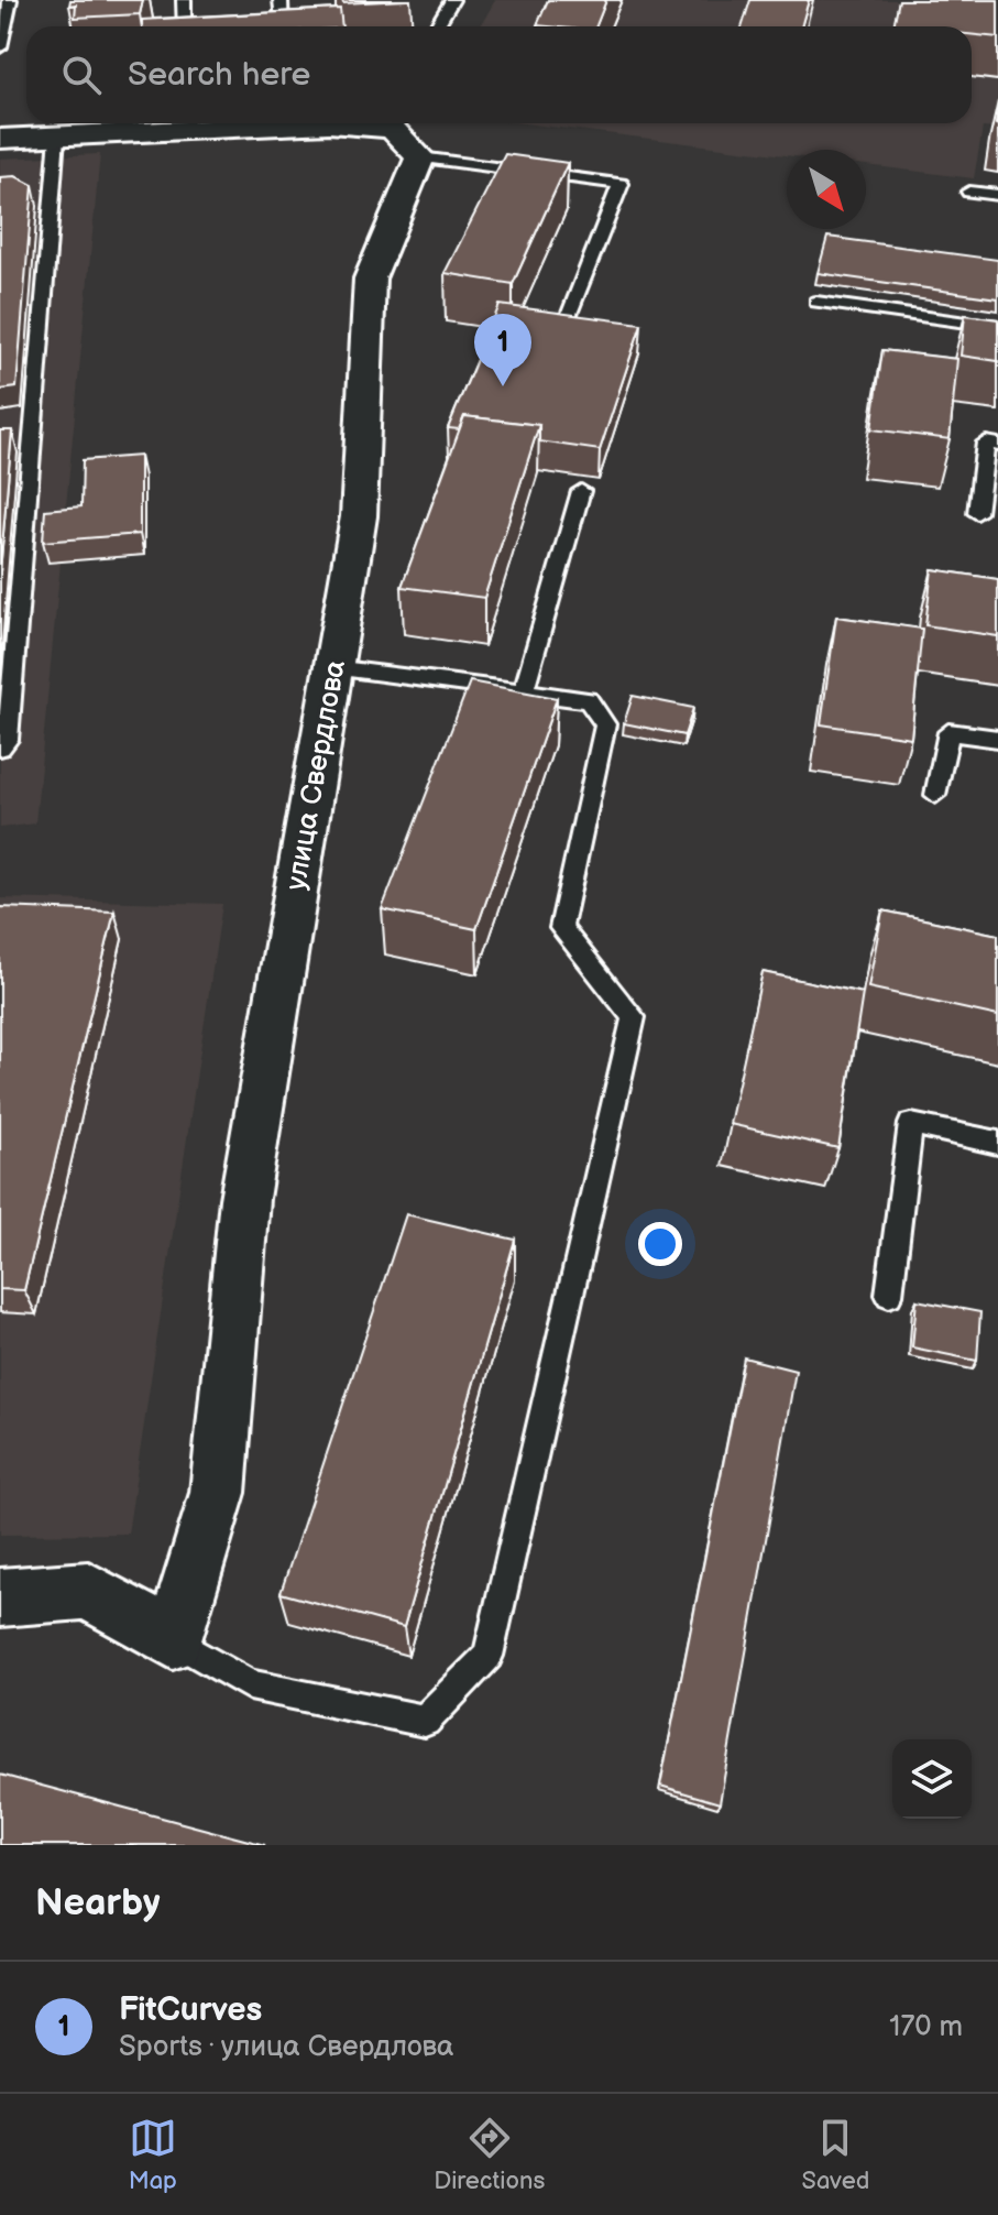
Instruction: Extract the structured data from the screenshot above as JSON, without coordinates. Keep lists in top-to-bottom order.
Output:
{
  "streets": {
    "street": ["улица Свердлова"]
  },
  "north": "bottom right",
  "page": {
    "search": "Search here",
    "pins": "1",
    "heading": "Nearby",
    "list": [
      {
        "mark": "1",
        "name": "FitCurves",
        "note": "Sports · улица Свердлова",
        "value": "170 m"
      }
    ],
    "nav": ["Map", "Directions", "Saved"]
  }
}
